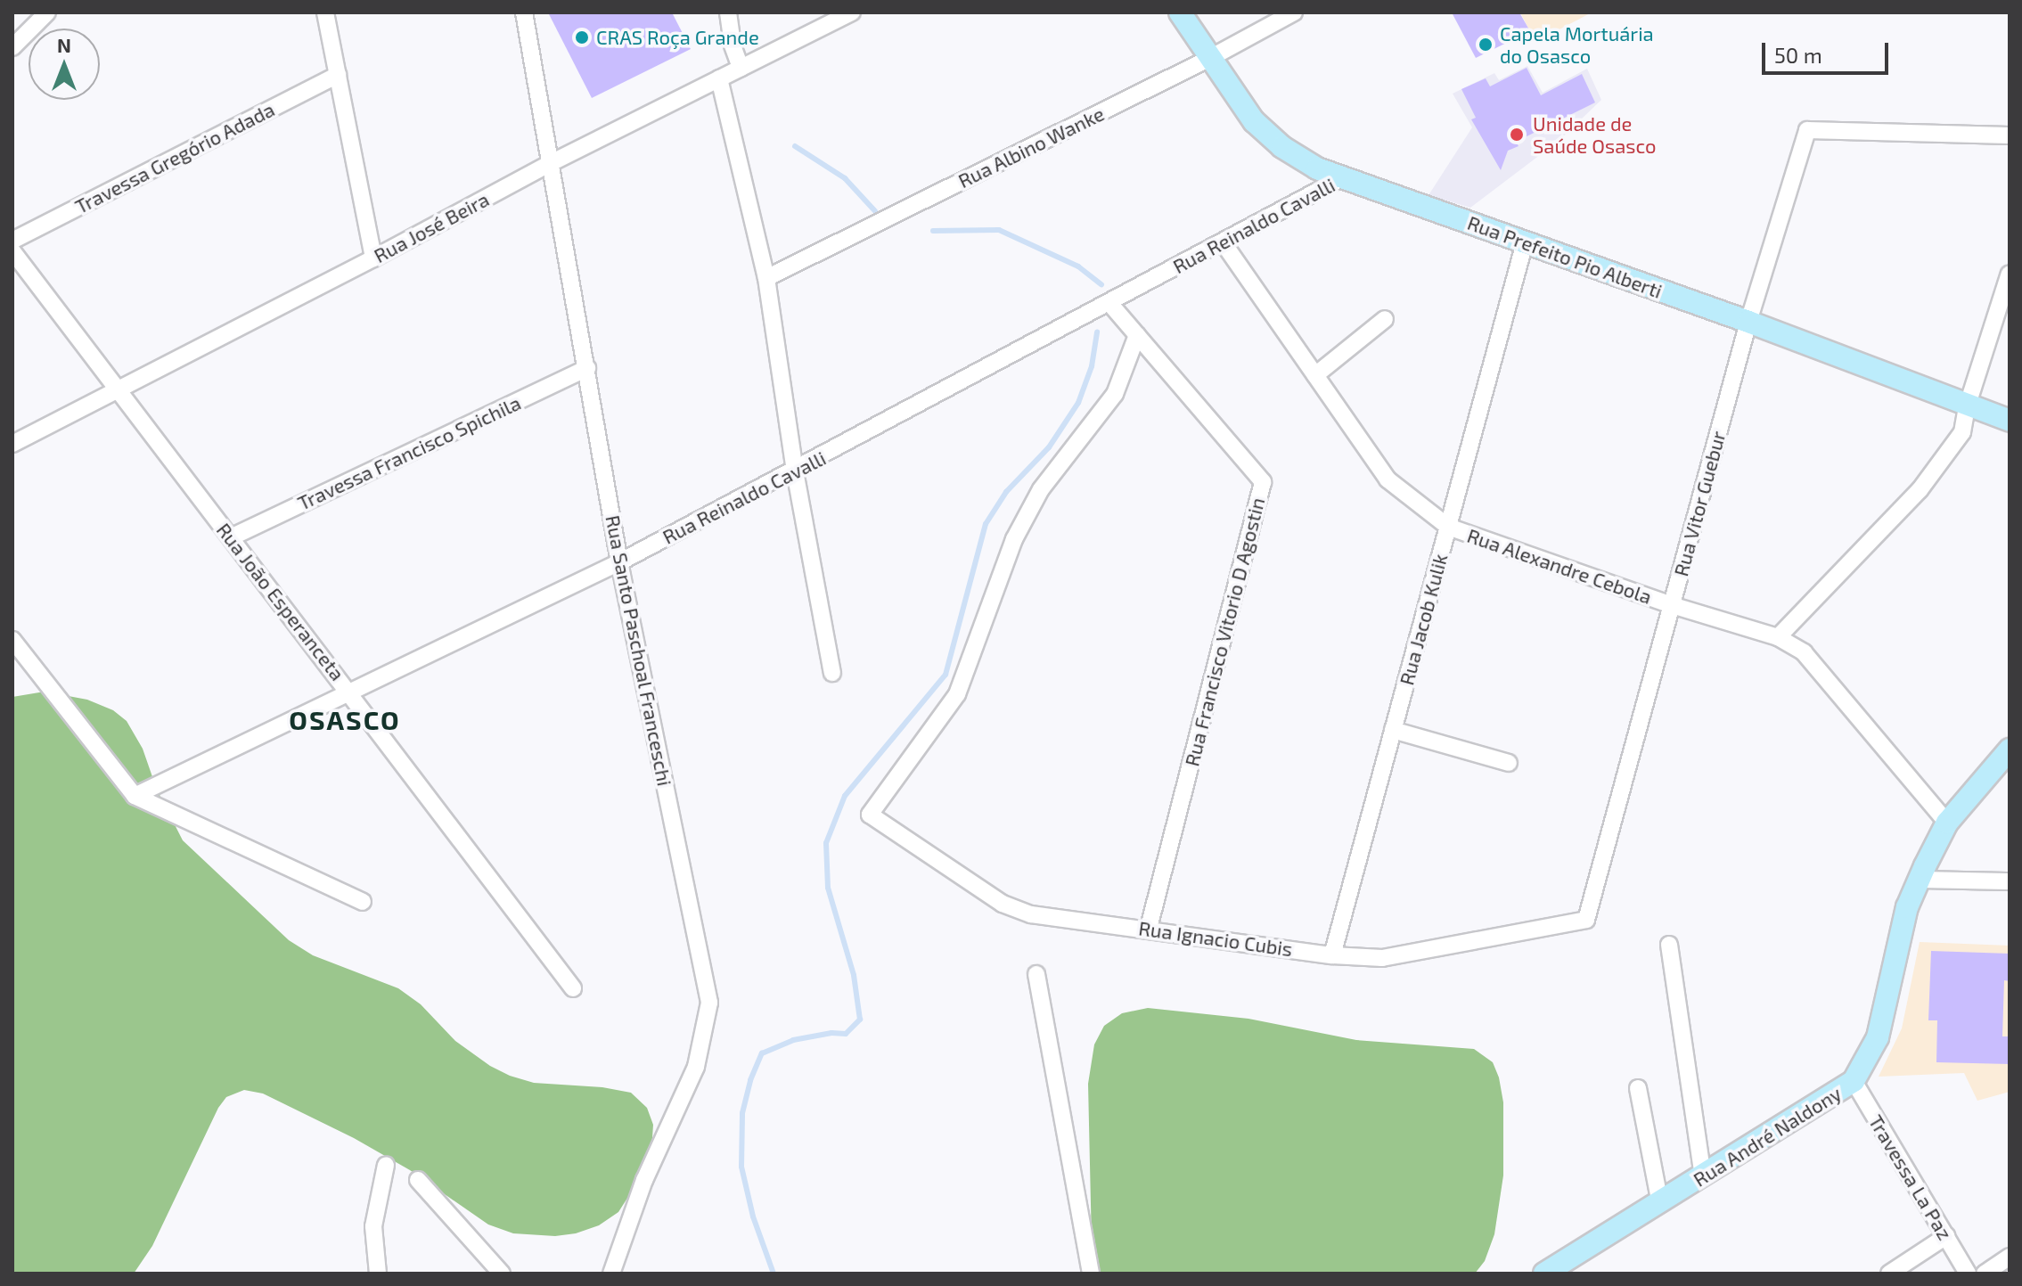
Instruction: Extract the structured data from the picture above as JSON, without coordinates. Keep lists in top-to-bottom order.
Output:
{
  "streets": {
    "main road": ["Rua Prefeito Pio Alberti", "Rua André Naldony"],
    "street": [
      "Rua Albino Wanke",
      "Travessa Gregório Adada",
      "Rua Reinaldo Cavalli",
      "Rua José Beira",
      "Travessa Francisco Spichila",
      "Rua Vitor Guebur",
      "Rua Alexandre Cebola",
      "Rua João Esperanceta",
      "Rua Jacob Kulik",
      "Rua Francisco Vitorio D Agostin",
      "Rua Santo Paschoal Franceschi",
      "Rua Ignacio Cubis",
      "Travessa La Paz"
    ]
  },
  "crossings": [
    ["Rua Albino Wanke", "Rua Prefeito Pio Alberti"],
    ["Rua Reinaldo Cavalli", "Rua Prefeito Pio Alberti"],
    ["Rua Reinaldo Cavalli", "Rua Alexandre Cebola"],
    ["Rua Reinaldo Cavalli", "Rua João Esperanceta"],
    ["Rua Reinaldo Cavalli", "Rua Francisco Vitorio D Agostin"],
    ["Rua Reinaldo Cavalli", "Rua Santo Paschoal Franceschi"],
    ["Rua José Beira", "Rua João Esperanceta"],
    ["Rua José Beira", "Rua Santo Paschoal Franceschi"],
    ["Rua Prefeito Pio Alberti", "Rua Vitor Guebur"],
    ["Rua Prefeito Pio Alberti", "Rua Jacob Kulik"],
    ["Travessa Francisco Spichila", "Rua João Esperanceta"],
    ["Travessa Francisco Spichila", "Rua Santo Paschoal Franceschi"],
    ["Rua Vitor Guebur", "Rua Alexandre Cebola"],
    ["Rua Vitor Guebur", "Rua Ignacio Cubis"],
    ["Rua Alexandre Cebola", "Rua Jacob Kulik"],
    ["Rua Alexandre Cebola", "Rua André Naldony"],
    ["Rua Jacob Kulik", "Rua Ignacio Cubis"],
    ["Rua Francisco Vitorio D Agostin", "Rua Ignacio Cubis"],
    ["Rua André Naldony", "Travessa La Paz"]
  ],
  "districts": ["OSASCO"],
  "places": ["CRAS Roça Grande", "Capela Mortuária do Osasco", "Unidade de Saúde Osasco"],
  "scale_bar": "50 m",
  "north": "top"
}
